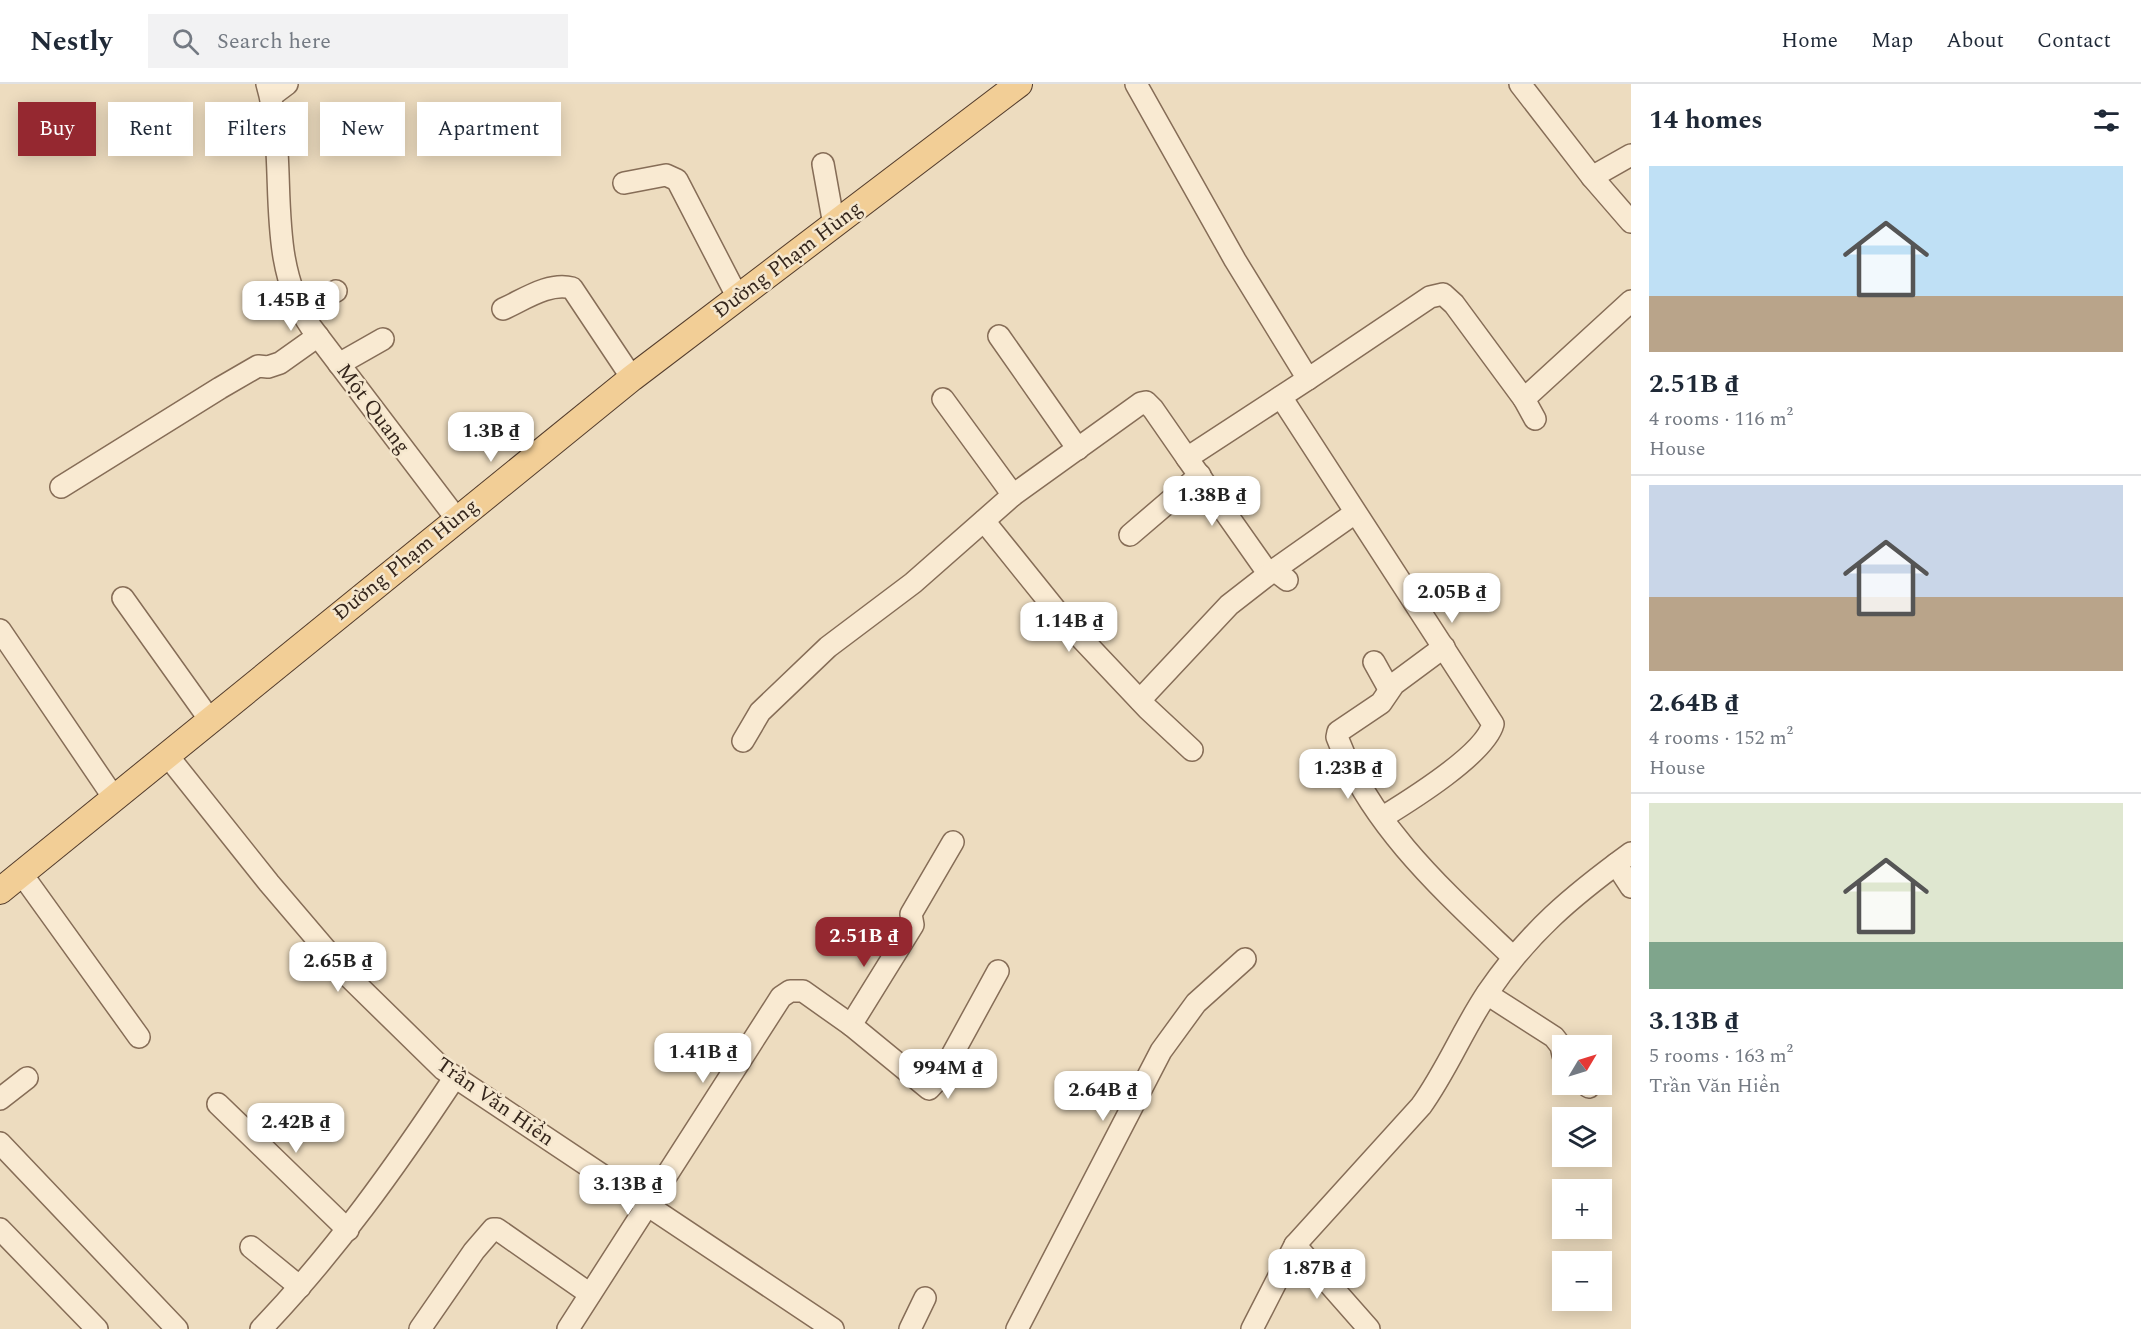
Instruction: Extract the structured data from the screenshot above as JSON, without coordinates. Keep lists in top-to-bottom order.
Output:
{
  "streets": {
    "main road": ["Đường Phạm Hùng"],
    "street": ["Một Quang", "Trần Văn Hiển"]
  },
  "crossings": [
    ["Đường Phạm Hùng", "Một Quang"],
    ["Đường Phạm Hùng", "Trần Văn Hiển"]
  ],
  "north": "top right",
  "page": {
    "header": "Nestly",
    "search": "Search here",
    "nav": [
      "Home",
      "Map",
      "About",
      "Contact"
    ],
    "heading": "14 homes",
    "chip": [
      "Buy",
      "Rent",
      "Filters",
      "New",
      "Apartment"
    ],
    "list": [
      {
        "name": "2.51B ₫",
        "note": "4 rooms · 116 m² · House"
      },
      {
        "name": "2.64B ₫",
        "note": "4 rooms · 152 m² · House"
      },
      {
        "name": "3.13B ₫",
        "note": "5 rooms · 163 m² · Trần Văn Hiển"
      }
    ],
    "price": [
      "1.45B ₫",
      "1.3B ₫",
      "1.38B ₫",
      "2.05B ₫",
      "1.14B ₫",
      "1.23B ₫",
      "2.51B ₫",
      "2.65B ₫",
      "1.41B ₫",
      "994M ₫",
      "2.64B ₫",
      "2.42B ₫",
      "3.13B ₫",
      "1.87B ₫"
    ],
    "map_buttons": ["+", "−"]
  }
}
